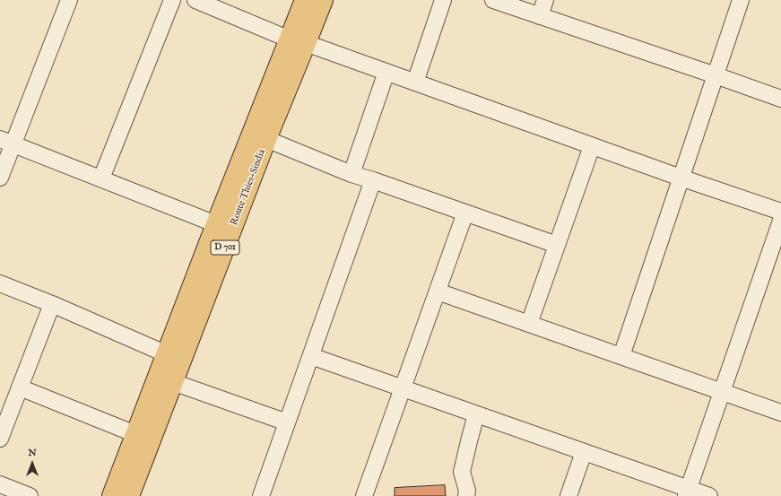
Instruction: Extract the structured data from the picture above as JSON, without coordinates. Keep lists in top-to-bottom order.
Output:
{
  "streets": {
    "main road": ["Route Thies-Sindia", "D 701"]
  },
  "north": "top"
}
